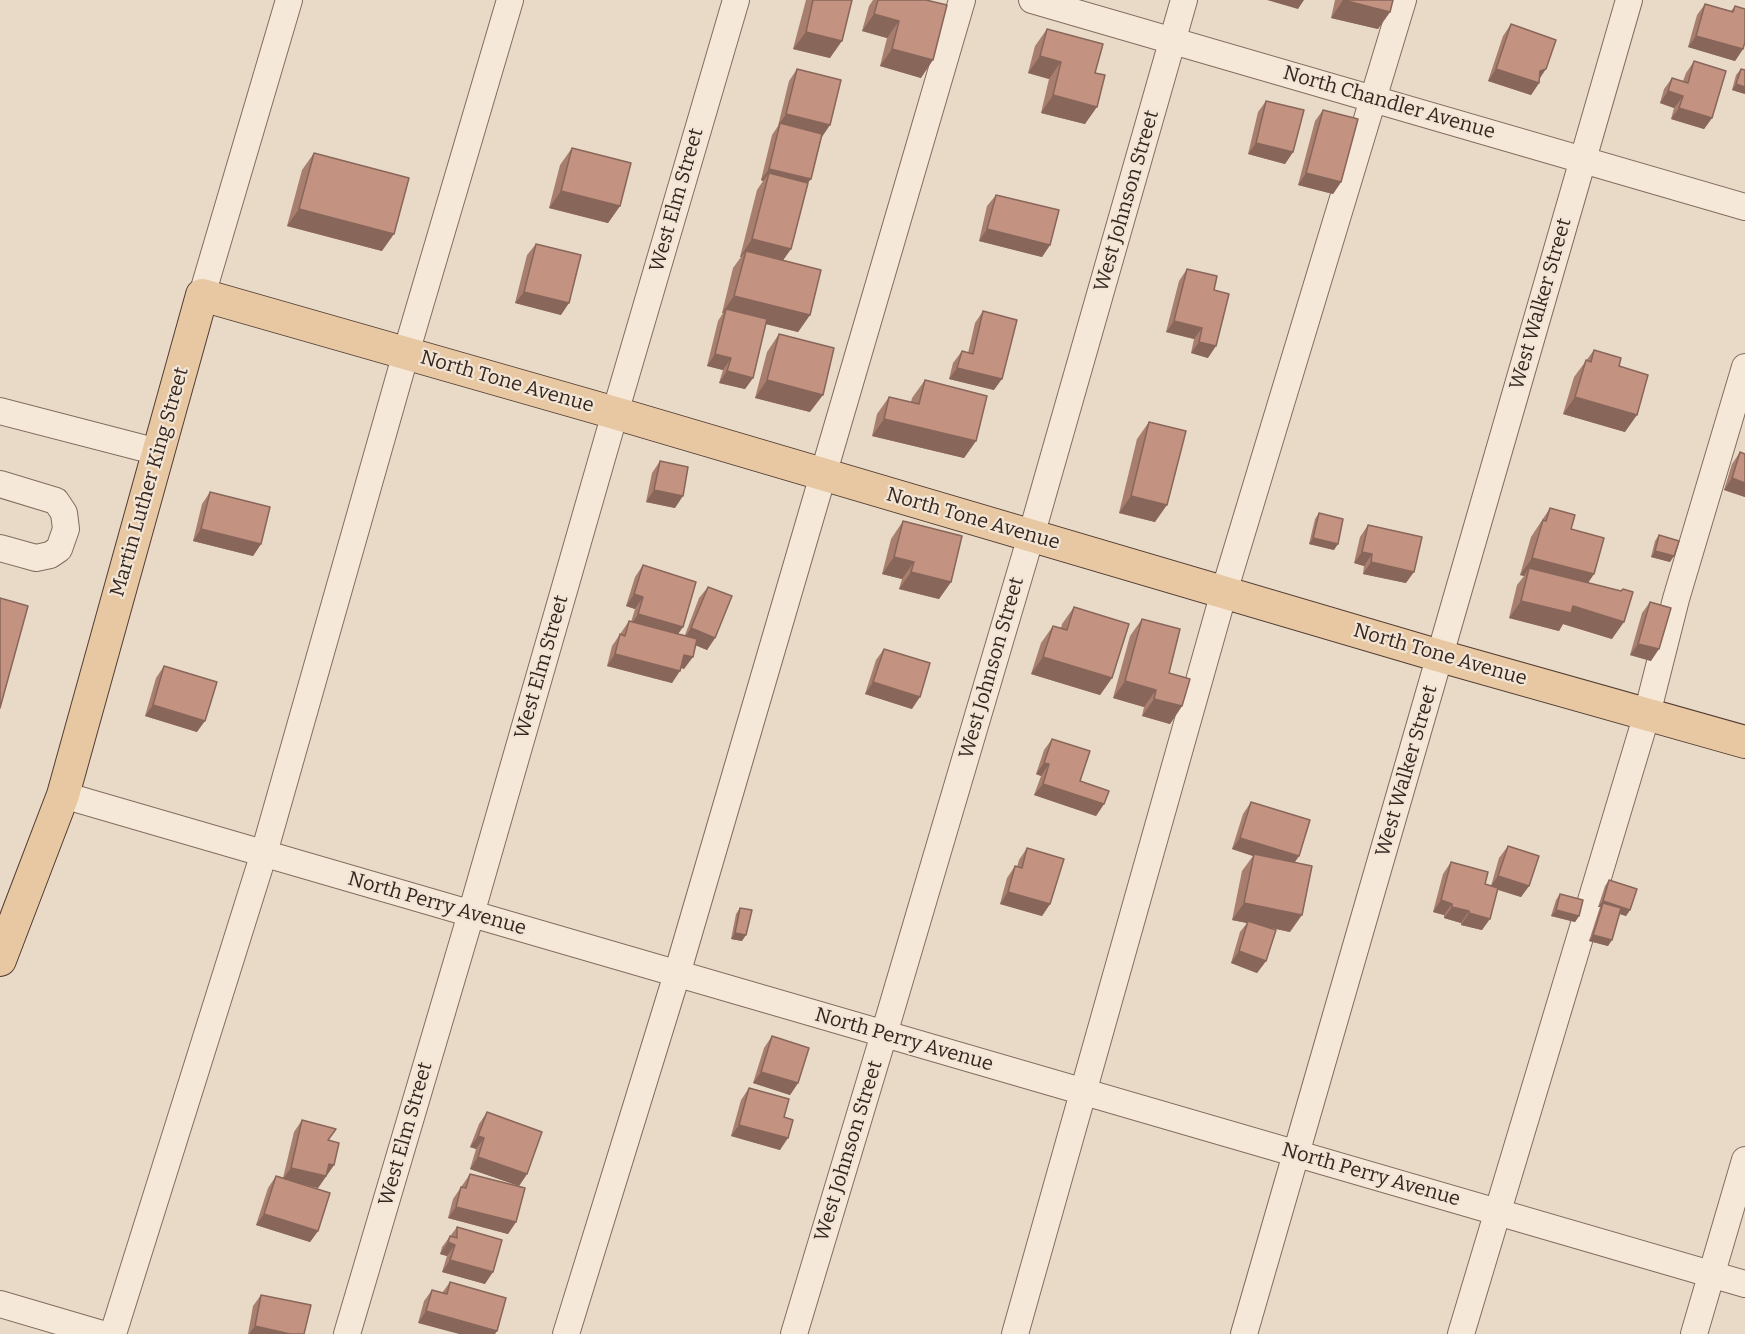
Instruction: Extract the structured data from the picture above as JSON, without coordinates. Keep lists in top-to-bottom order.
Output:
{
  "streets": {
    "main road": ["North Tone Avenue", "Martin Luther King Street"],
    "street": [
      "North Chandler Avenue",
      "West Elm Street",
      "West Johnson Street",
      "West Walker Street",
      "North Perry Avenue"
    ]
  },
  "crossings": [
    ["North Chandler Avenue", "West Johnson Street"],
    ["North Chandler Avenue", "West Walker Street"],
    ["West Elm Street", "North Tone Avenue"],
    ["West Elm Street", "North Perry Avenue"],
    ["West Johnson Street", "North Tone Avenue"],
    ["West Johnson Street", "North Perry Avenue"],
    ["West Walker Street", "North Tone Avenue"],
    ["West Walker Street", "North Perry Avenue"],
    ["North Tone Avenue", "Martin Luther King Street"],
    ["Martin Luther King Street", "North Perry Avenue"]
  ]
}
